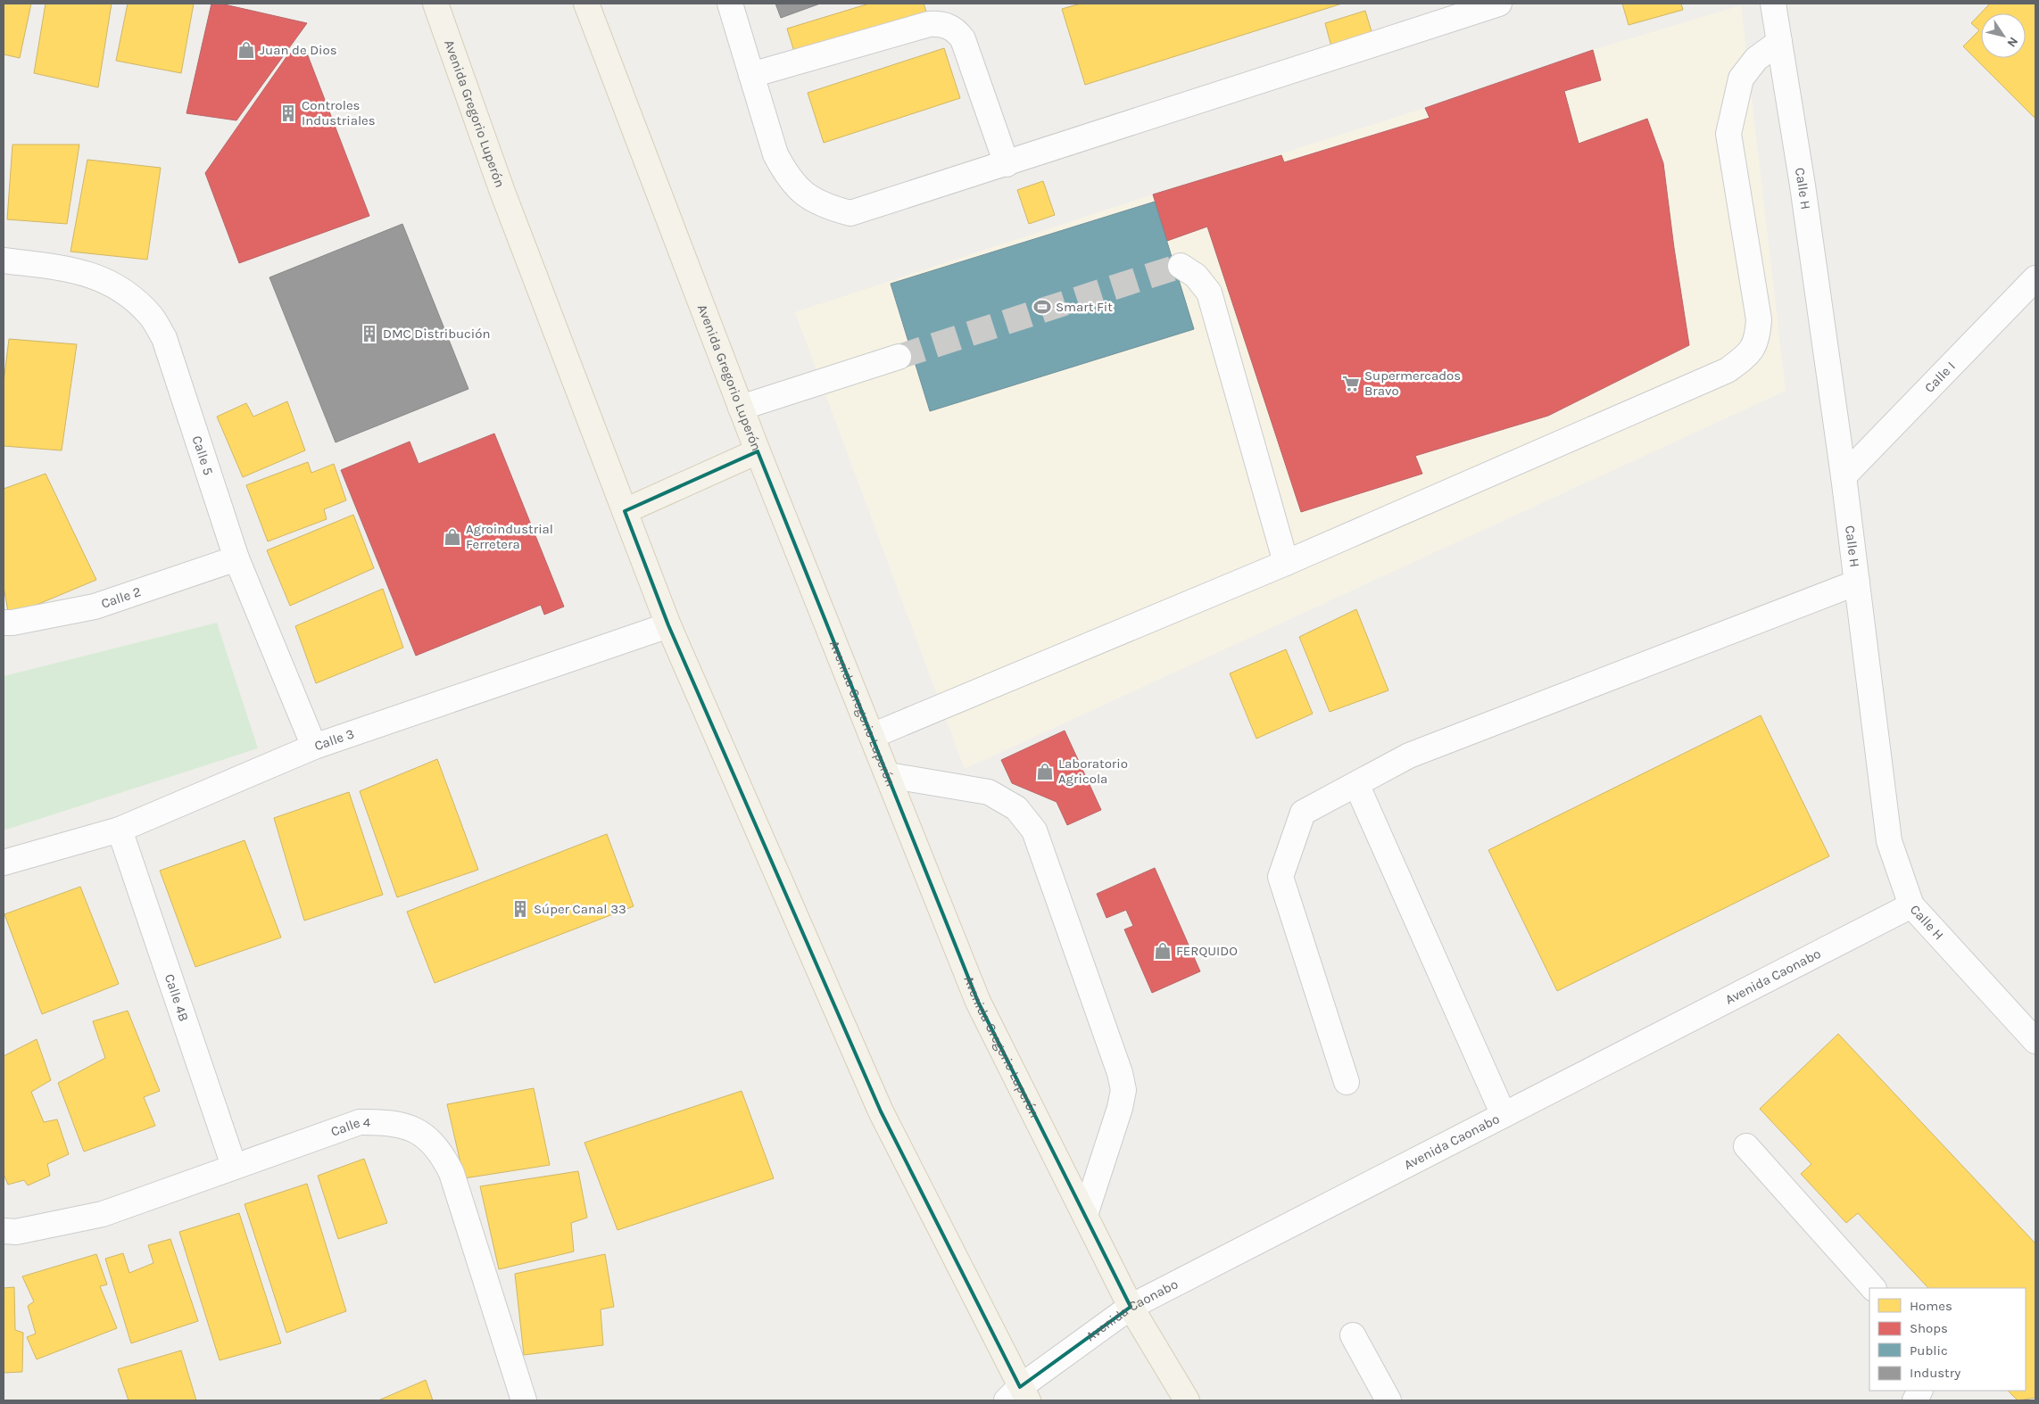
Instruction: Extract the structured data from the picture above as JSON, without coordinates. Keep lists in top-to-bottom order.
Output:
{
  "streets": {
    "main road": ["Avenida Gregorio Luperón"],
    "street": [
      "Calle H",
      "Calle I",
      "Calle 5",
      "Calle 2",
      "Calle 3",
      "Avenida Caonabo",
      "Calle 4B",
      "Calle 4"
    ]
  },
  "crossings": [
    ["Avenida Gregorio Luperón", "Calle 3"],
    ["Avenida Gregorio Luperón", "Avenida Caonabo"],
    ["Calle H", "Calle I"],
    ["Calle H", "Avenida Caonabo"],
    ["Calle 5", "Calle 2"],
    ["Calle 5", "Calle 3"],
    ["Calle 3", "Calle 4B"],
    ["Calle 4B", "Calle 4"]
  ],
  "places": {
    "shop": [
      "Juan de Dios",
      "Agroindustrial Ferretera",
      "Laboratorio Agricola",
      "FERQUIDO"
    ],
    "building": ["Controles Industriales", "DMC Distribución", "Súper Canal 33"],
    "sports": ["Smart Fit"],
    "supermarket": ["Supermercados Bravo"]
  },
  "legend": [
    "Homes",
    "Shops",
    "Public",
    "Industry"
  ],
  "north": "bottom right"
}
